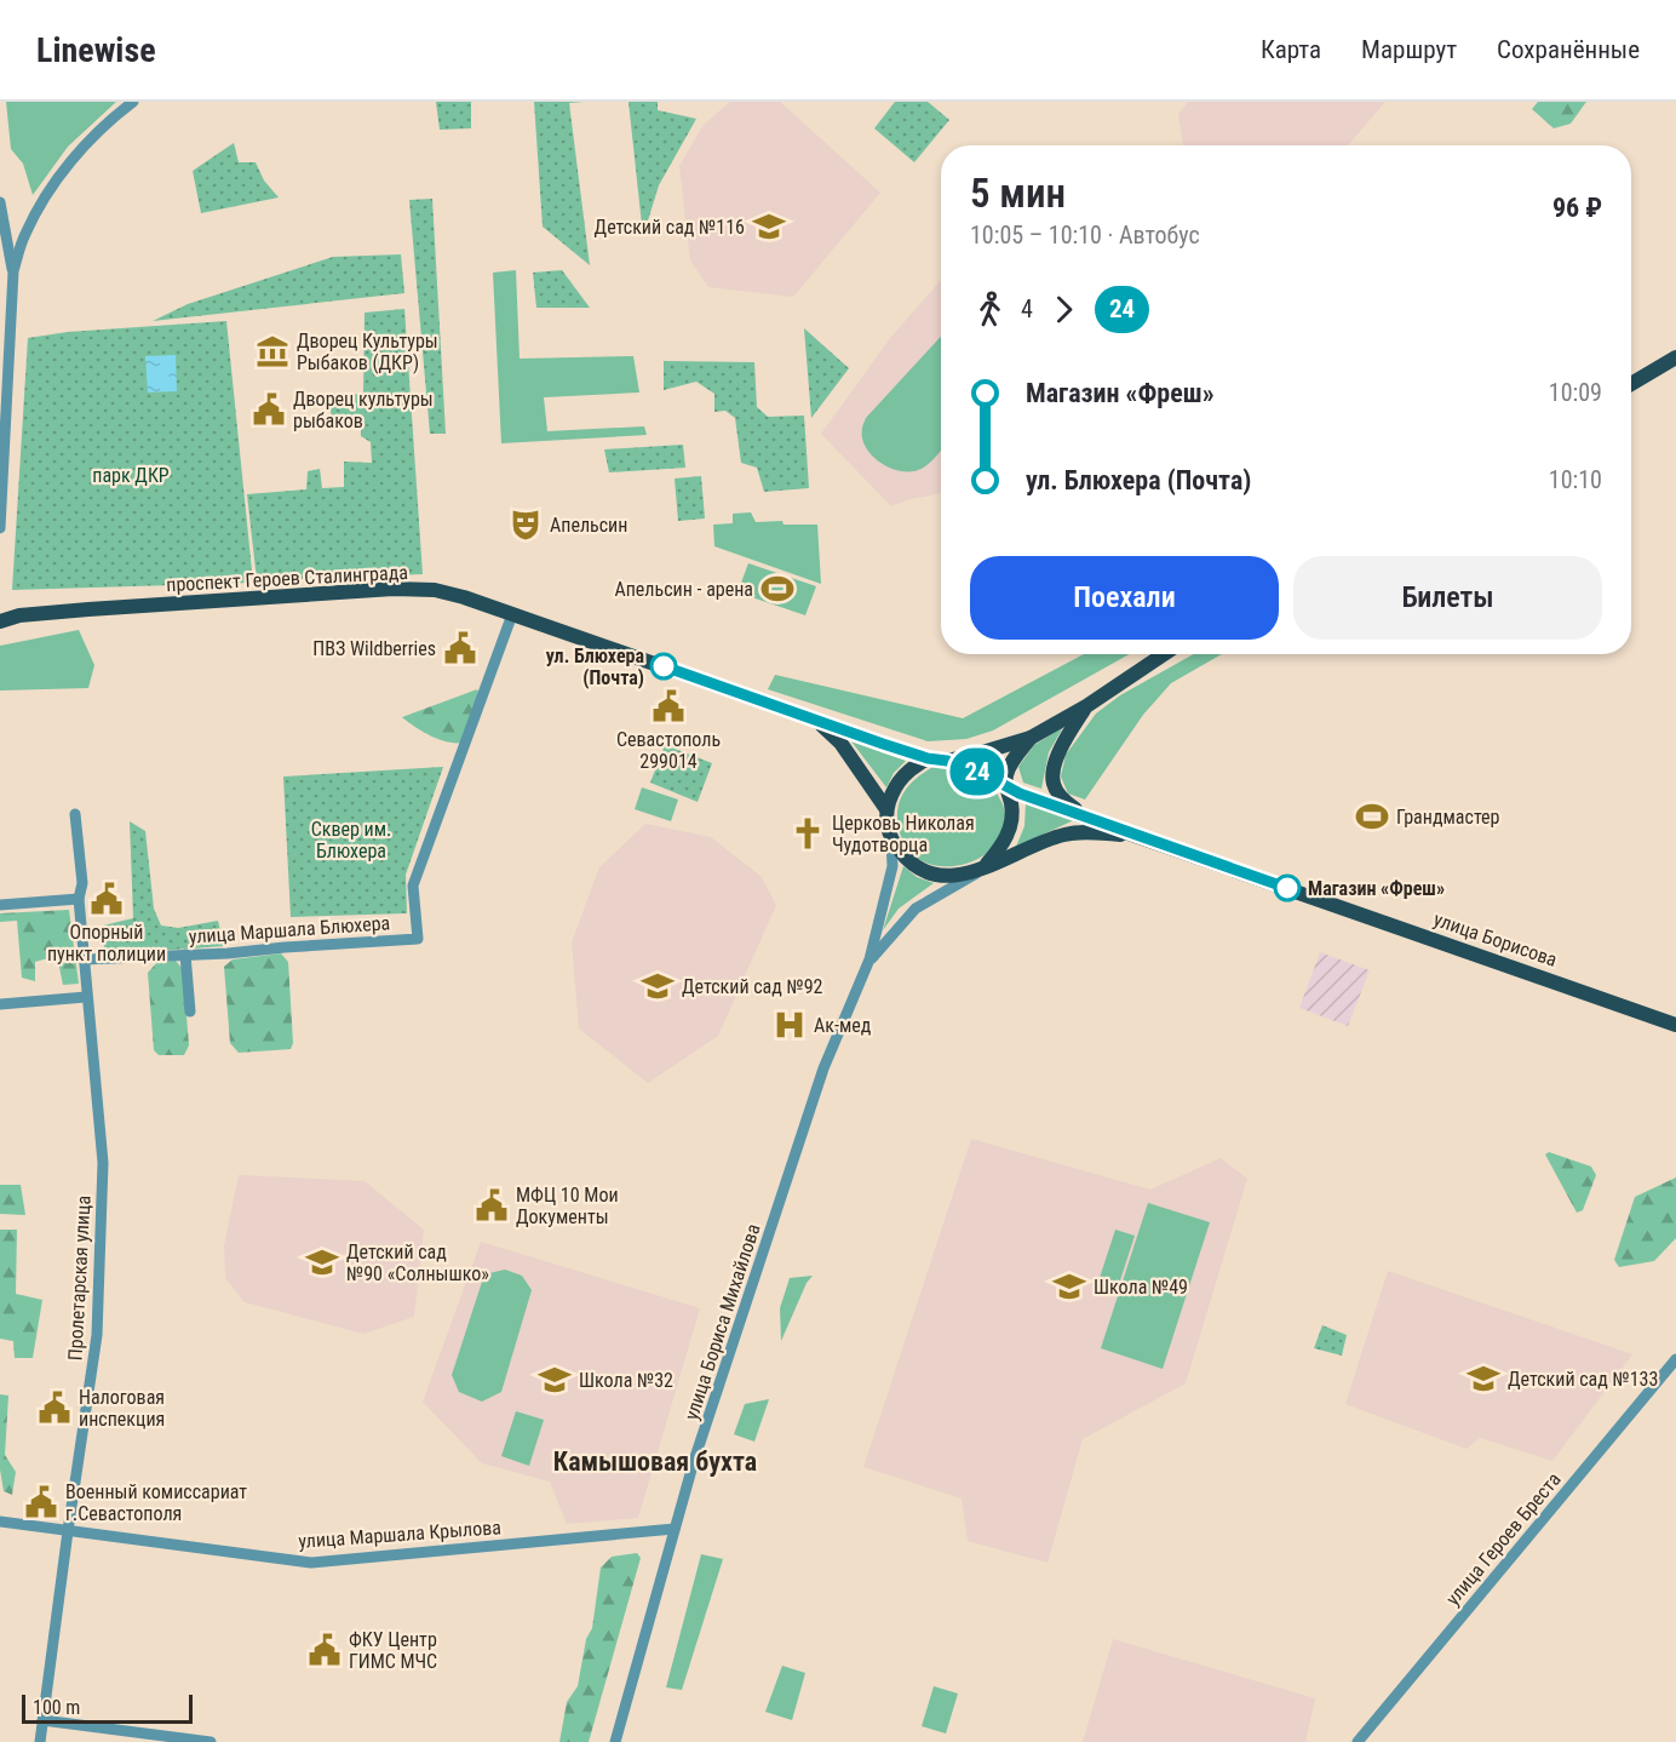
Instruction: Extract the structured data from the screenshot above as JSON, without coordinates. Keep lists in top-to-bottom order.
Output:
{
  "streets": {
    "main road": ["проспект Героев Сталинграда", "улица Борисова"],
    "street": [
      "улица Маршала Блюхера",
      "Пролетарская улица",
      "улица Бориса Михайлова",
      "улица Маршала Крылова",
      "улица Героев Бреста"
    ]
  },
  "crossings": [
    ["проспект Героев Сталинграда", "улица Маршала Блюхера"],
    ["проспект Героев Сталинграда", "улица Борисова"],
    ["проспект Героев Сталинграда", "улица Бориса Михайлова"],
    ["улица Маршала Блюхера", "Пролетарская улица"],
    ["улица Борисова", "улица Бориса Михайлова"],
    ["Пролетарская улица", "улица Маршала Крылова"],
    ["улица Бориса Михайлова", "улица Маршала Крылова"]
  ],
  "districts": ["Камышовая бухта"],
  "parks": ["парк ДКР", "Сквер им. Блюхера"],
  "places": {
    "school or university": [
      "Детский сад №116",
      "Детский сад №92",
      "Детский сад №90 «Солнышко»",
      "Школа №49",
      "Детский сад №133",
      "Школа №32"
    ],
    "museum": ["Дворец Культуры Рыбаков (ДКР)"],
    "public building": [
      "Дворец культуры рыбаков",
      "ПВЗ Wildberries",
      "Севастополь 299014",
      "Опорный пункт полиции",
      "МФЦ 10 Мои Документы",
      "Налоговая инспекция",
      "Военный комиссариат г.Севастополя",
      "ФКУ Центр ГИМС МЧС"
    ],
    "theatre": ["Апельсин"],
    "sports": ["Апельсин - арена", "Грандмастер"],
    "other": ["ул. Блюхера (Почта)", "Магазин «Фреш»"],
    "church": ["Церковь Николая Чудотворца"],
    "hospital": ["Ак-мед"]
  },
  "lines": ["bus line 24"],
  "scale_bar": "100 m",
  "page": {
    "header": "Linewise",
    "nav": ["Карта", "Маршрут", "Сохранённые"],
    "on_map": "24",
    "heading": ["5 мин", "10:05 – 10:10 · Автобус", "96 ₽"],
    "legs": ["4", "24"],
    "list": [
      {
        "name": "Магазин «Фреш»",
        "value": "10:09"
      },
      {
        "name": "ул. Блюхера (Почта)",
        "value": "10:10"
      }
    ],
    "buttons": ["Поехали", "Билеты"],
    "scale": "100 m"
  }
}
